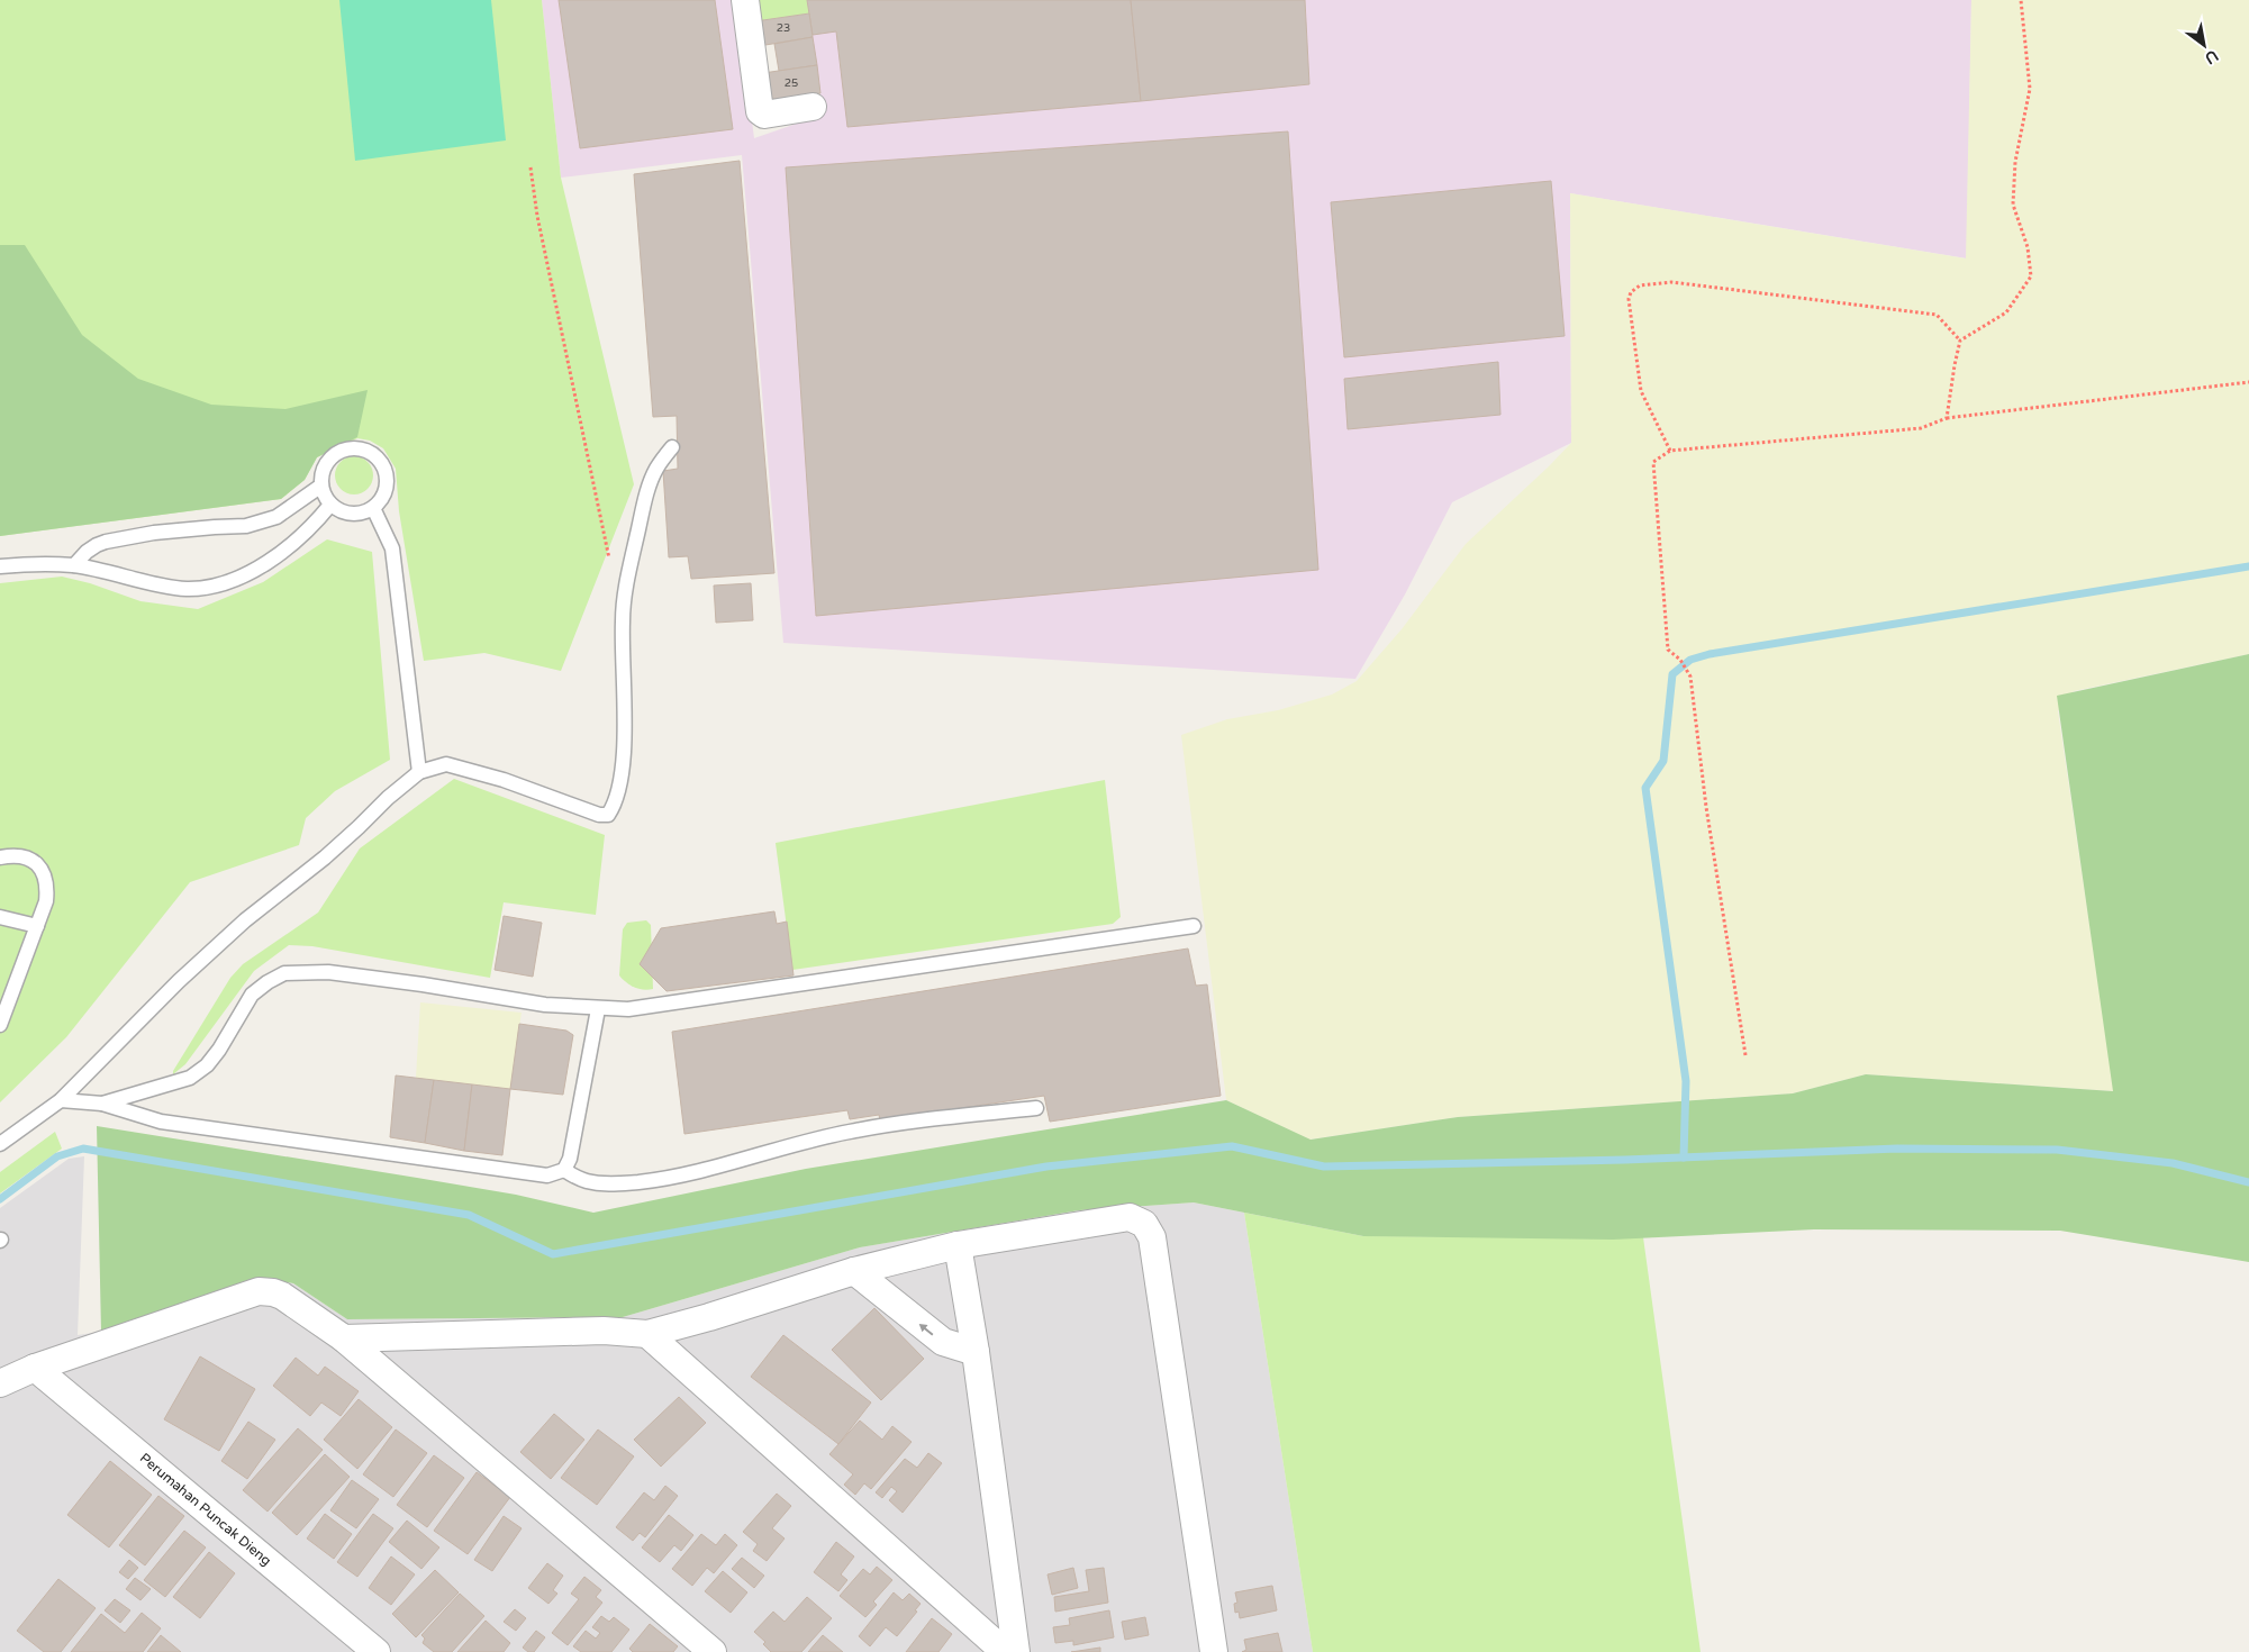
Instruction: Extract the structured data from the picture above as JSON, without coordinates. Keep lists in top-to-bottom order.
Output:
{
  "streets": {
    "street": ["Perumahan Puncak Dieng"]
  },
  "house_numbers": ["23", "25"],
  "north": "bottom right"
}
